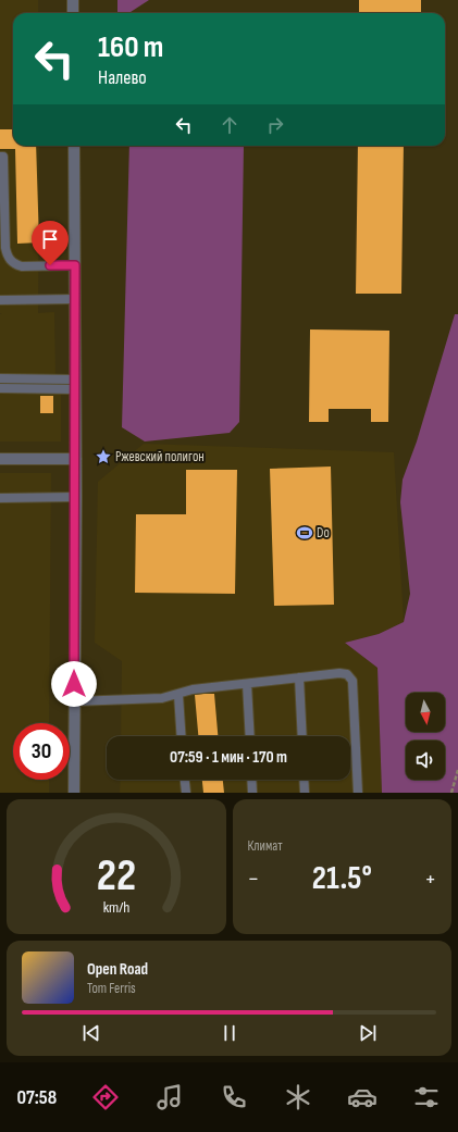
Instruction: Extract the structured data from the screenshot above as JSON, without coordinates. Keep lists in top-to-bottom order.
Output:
{
  "places": {
    "place": ["Ржевский полигон"],
    "sports": ["Do"]
  },
  "north": "bottom",
  "page": {
    "turn": ["160 m", "Налево"],
    "limit": "30",
    "trip": "07:59 · 1 мин · 170 m",
    "tile": "Климат",
    "heat": ["−", "21.5°", "+"],
    "song": ["Open Road", "Tom Ferris"],
    "tabs": "07:58",
    "gauge": ["22", "km/h"]
  }
}
